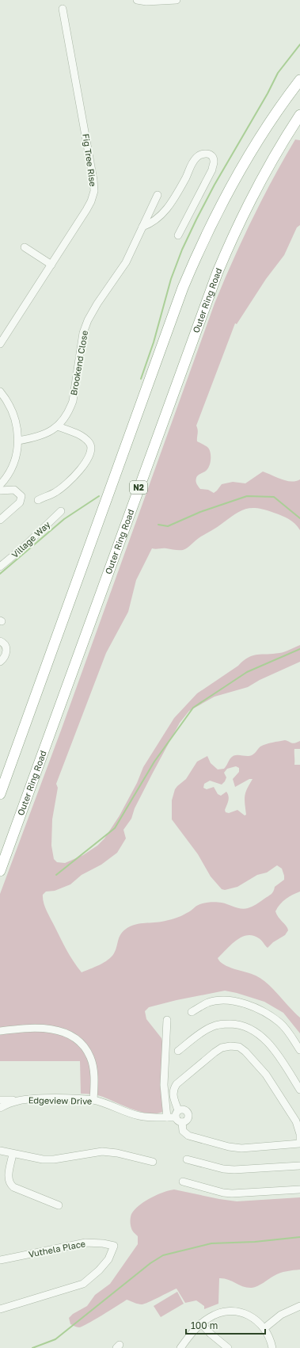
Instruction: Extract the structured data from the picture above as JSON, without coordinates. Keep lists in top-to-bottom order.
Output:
{
  "streets": {
    "highway": ["Outer Ring Road", "N2"],
    "street": [
      "Fig Tree Rise",
      "Brookend Close",
      "Village Way",
      "Edgeview Drive",
      "Vuthela Place"
    ]
  },
  "scale_bar": "100 m"
}
